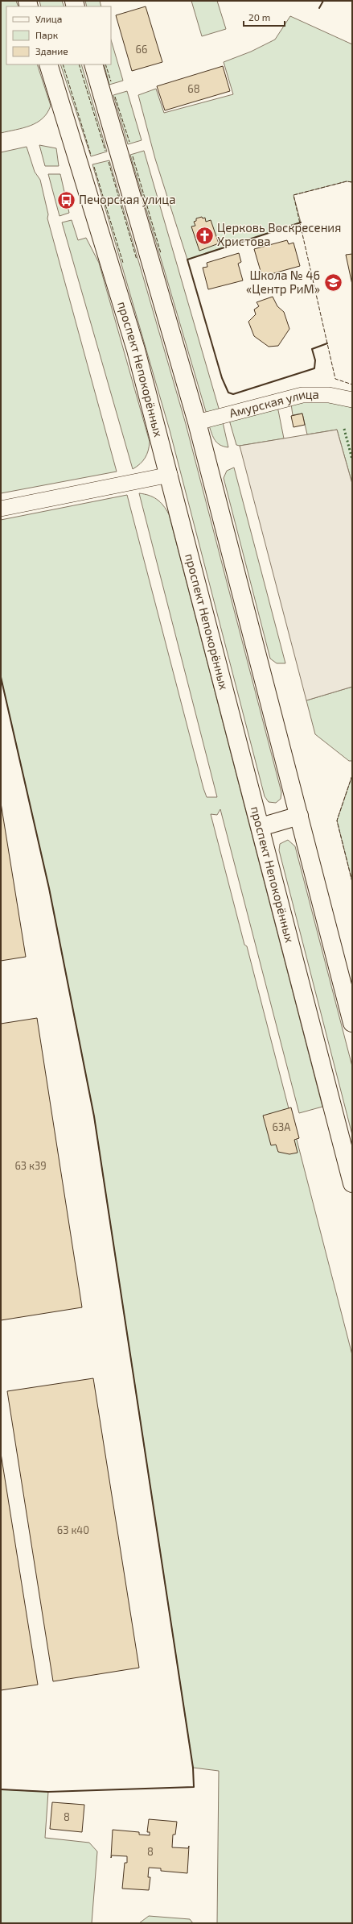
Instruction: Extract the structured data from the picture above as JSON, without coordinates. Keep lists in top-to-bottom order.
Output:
{
  "streets": {
    "main road": ["проспект Непокорённых"],
    "street": ["Амурская улица"]
  },
  "places": {
    "bus stop": ["Печорская улица"],
    "church": ["Церковь Воскресения Христова"],
    "school or university": ["Школа № 46 «Центр РиМ»"]
  },
  "house_numbers": [
    "66",
    "68",
    "63А",
    "63 к39",
    "63 к40",
    "8",
    "8"
  ],
  "legend": ["Улица", "Парк", "Здание"],
  "scale_bar": "20 m"
}
